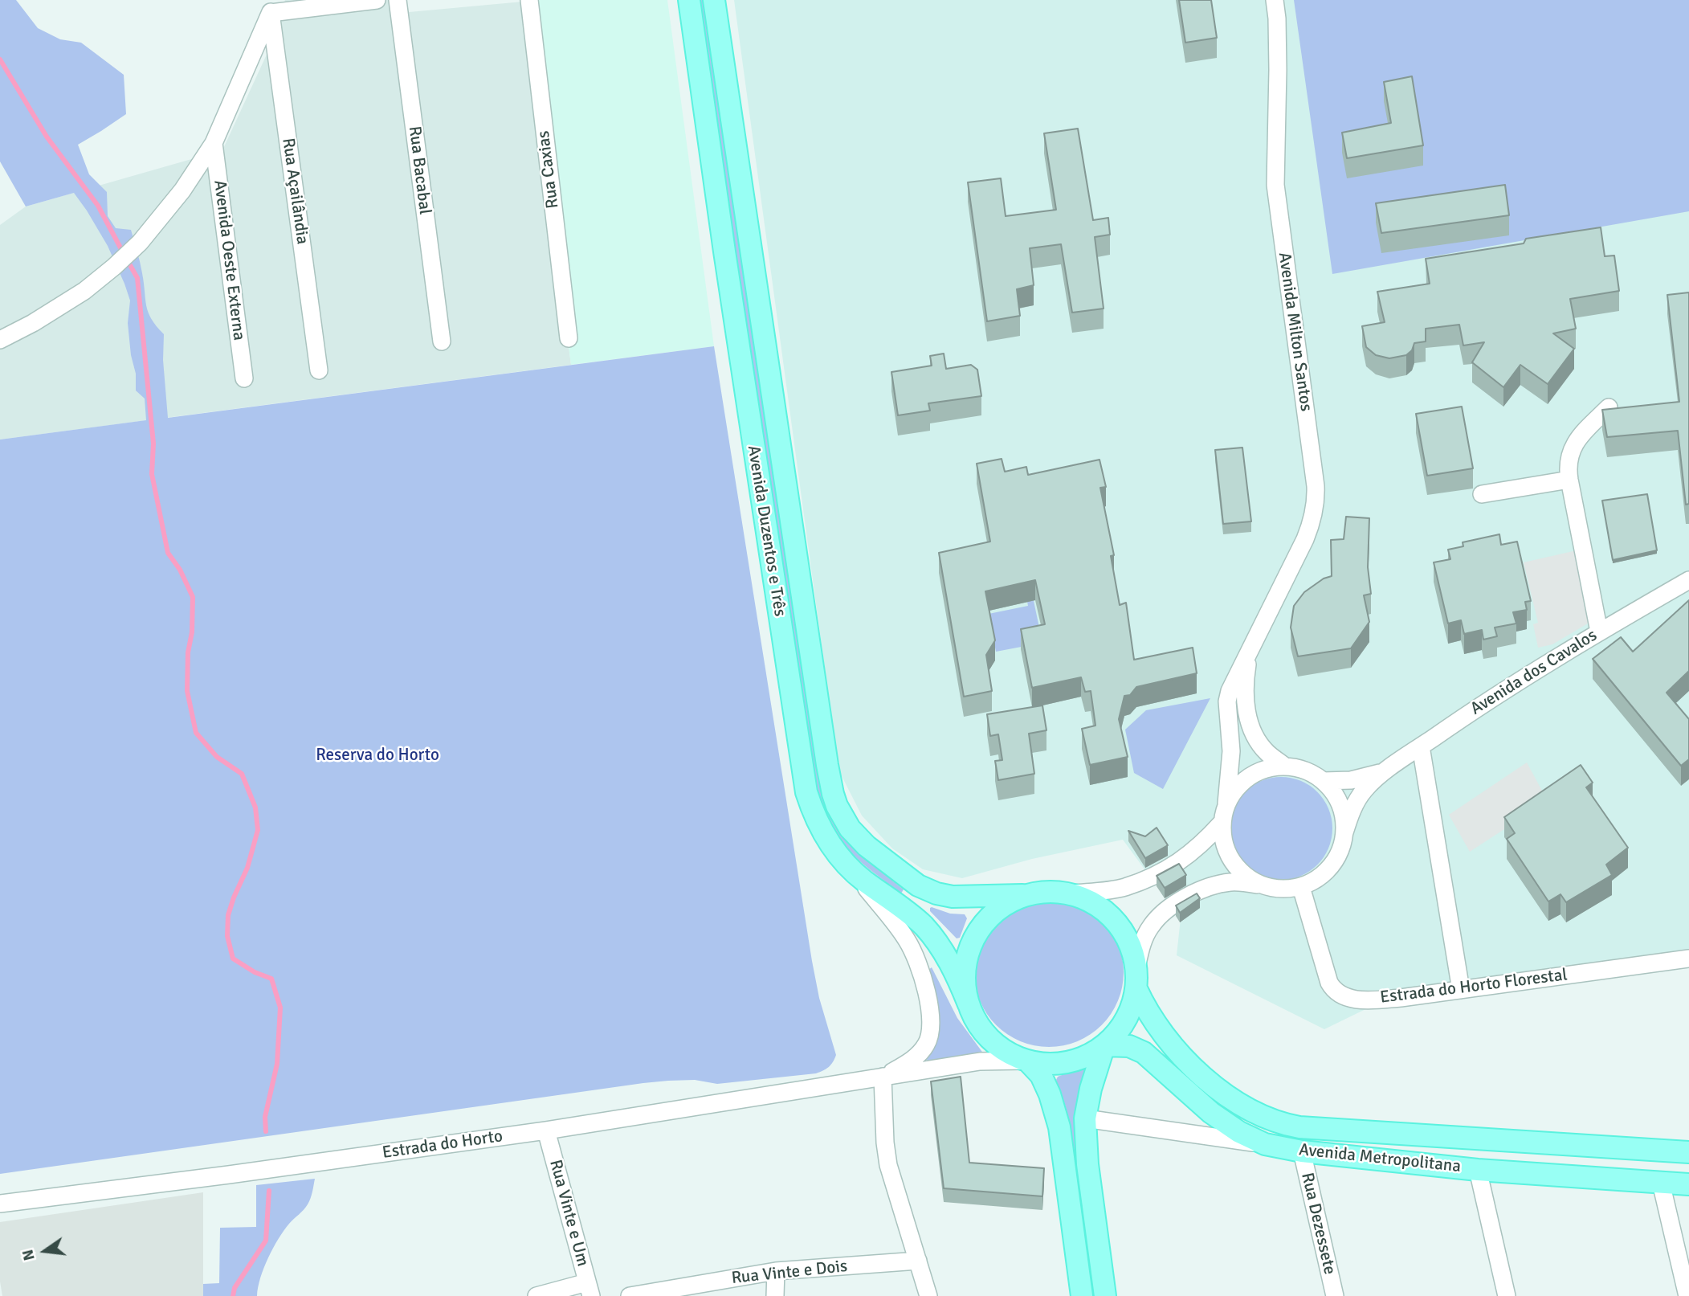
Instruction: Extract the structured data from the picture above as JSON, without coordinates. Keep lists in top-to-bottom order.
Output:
{
  "streets": {
    "main road": ["Avenida Duzentos e Três", "Avenida Metropolitana"],
    "street": [
      "Rua Caxias",
      "Rua Bacabal",
      "Rua Açailândia",
      "Avenida Oeste Externa",
      "Avenida Milton Santos",
      "Avenida dos Cavalos",
      "Estrada do Horto Florestal",
      "Estrada do Horto",
      "Rua Vinte e Um",
      "Rua Dezessete",
      "Rua Vinte e Dois"
    ]
  },
  "crossings": [
    ["Rua Açailândia", "Avenida Oeste Externa"],
    ["Avenida Milton Santos", "Avenida dos Cavalos"],
    ["Avenida Milton Santos", "Estrada do Horto Florestal"],
    ["Avenida Duzentos e Três", "Estrada do Horto"],
    ["Avenida Duzentos e Três", "Avenida Metropolitana"],
    ["Avenida dos Cavalos", "Estrada do Horto Florestal"],
    ["Estrada do Horto", "Avenida Metropolitana"],
    ["Estrada do Horto", "Rua Vinte e Um"],
    ["Avenida Metropolitana", "Rua Dezessete"]
  ],
  "parks": ["Reserva do Horto"],
  "north": "left"
}
